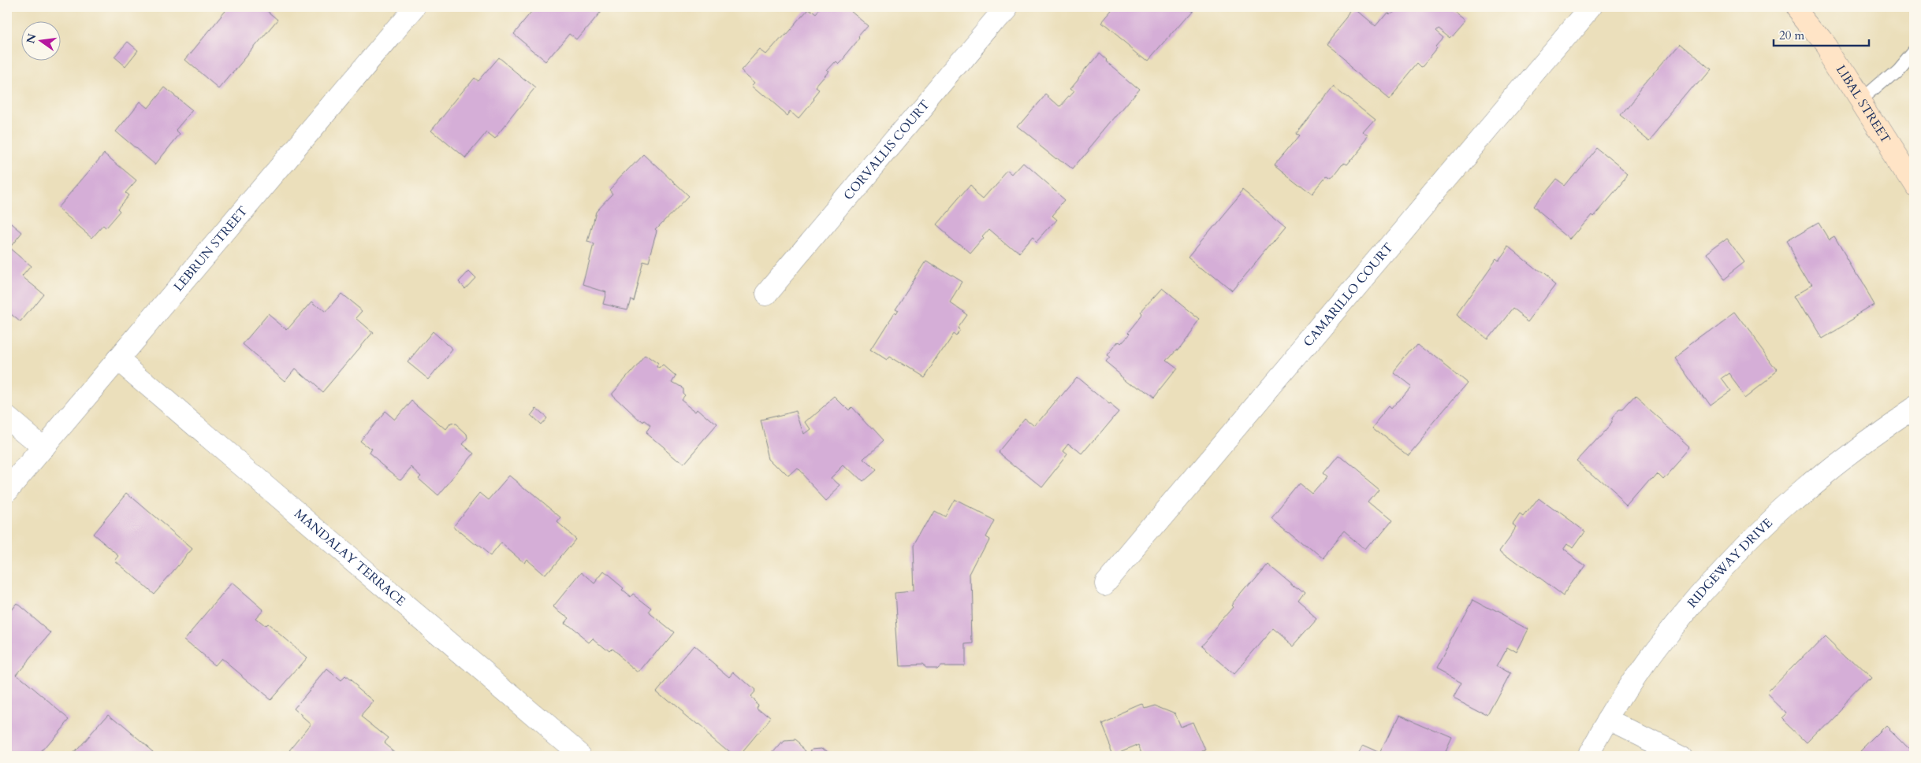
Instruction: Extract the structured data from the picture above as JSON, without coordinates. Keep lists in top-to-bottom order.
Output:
{
  "streets": {
    "street": [
      "LIBAL STREET",
      "CORVALLIS COURT",
      "LEBRUN STREET",
      "CAMARILLO COURT",
      "MANDALAY TERRACE",
      "RIDGEWAY DRIVE"
    ]
  },
  "crossings": [
    ["LEBRUN STREET", "MANDALAY TERRACE"]
  ],
  "scale_bar": "20 m",
  "north": "left"
}
